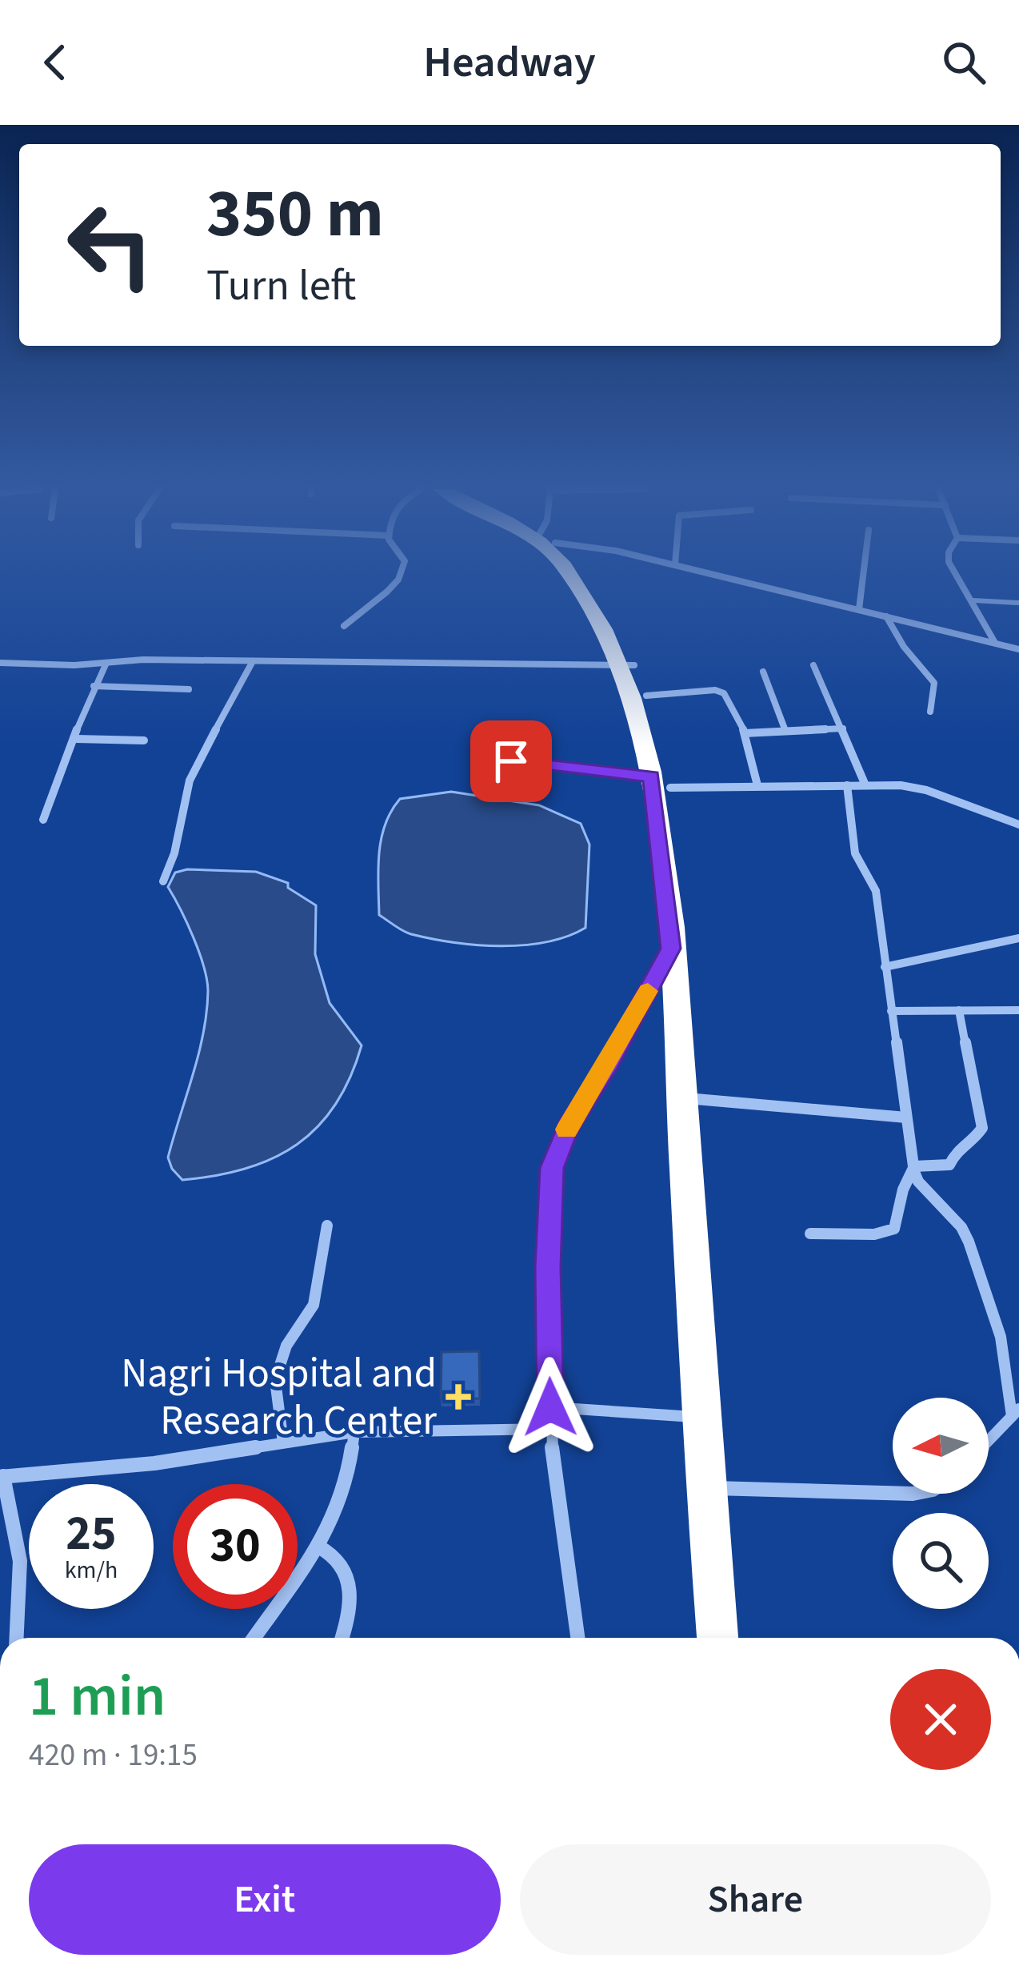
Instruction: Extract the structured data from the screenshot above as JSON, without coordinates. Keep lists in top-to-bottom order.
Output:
{
  "places": {
    "health": ["Nagri Hospital and Research Center"]
  },
  "north": "left",
  "page": {
    "header": "Headway",
    "turn": ["350 m", "Turn left"],
    "speed": "25 km/h",
    "limit": "30",
    "heading": ["1 min", "420 m · 19:15"],
    "buttons": ["Exit", "Share"]
  }
}
